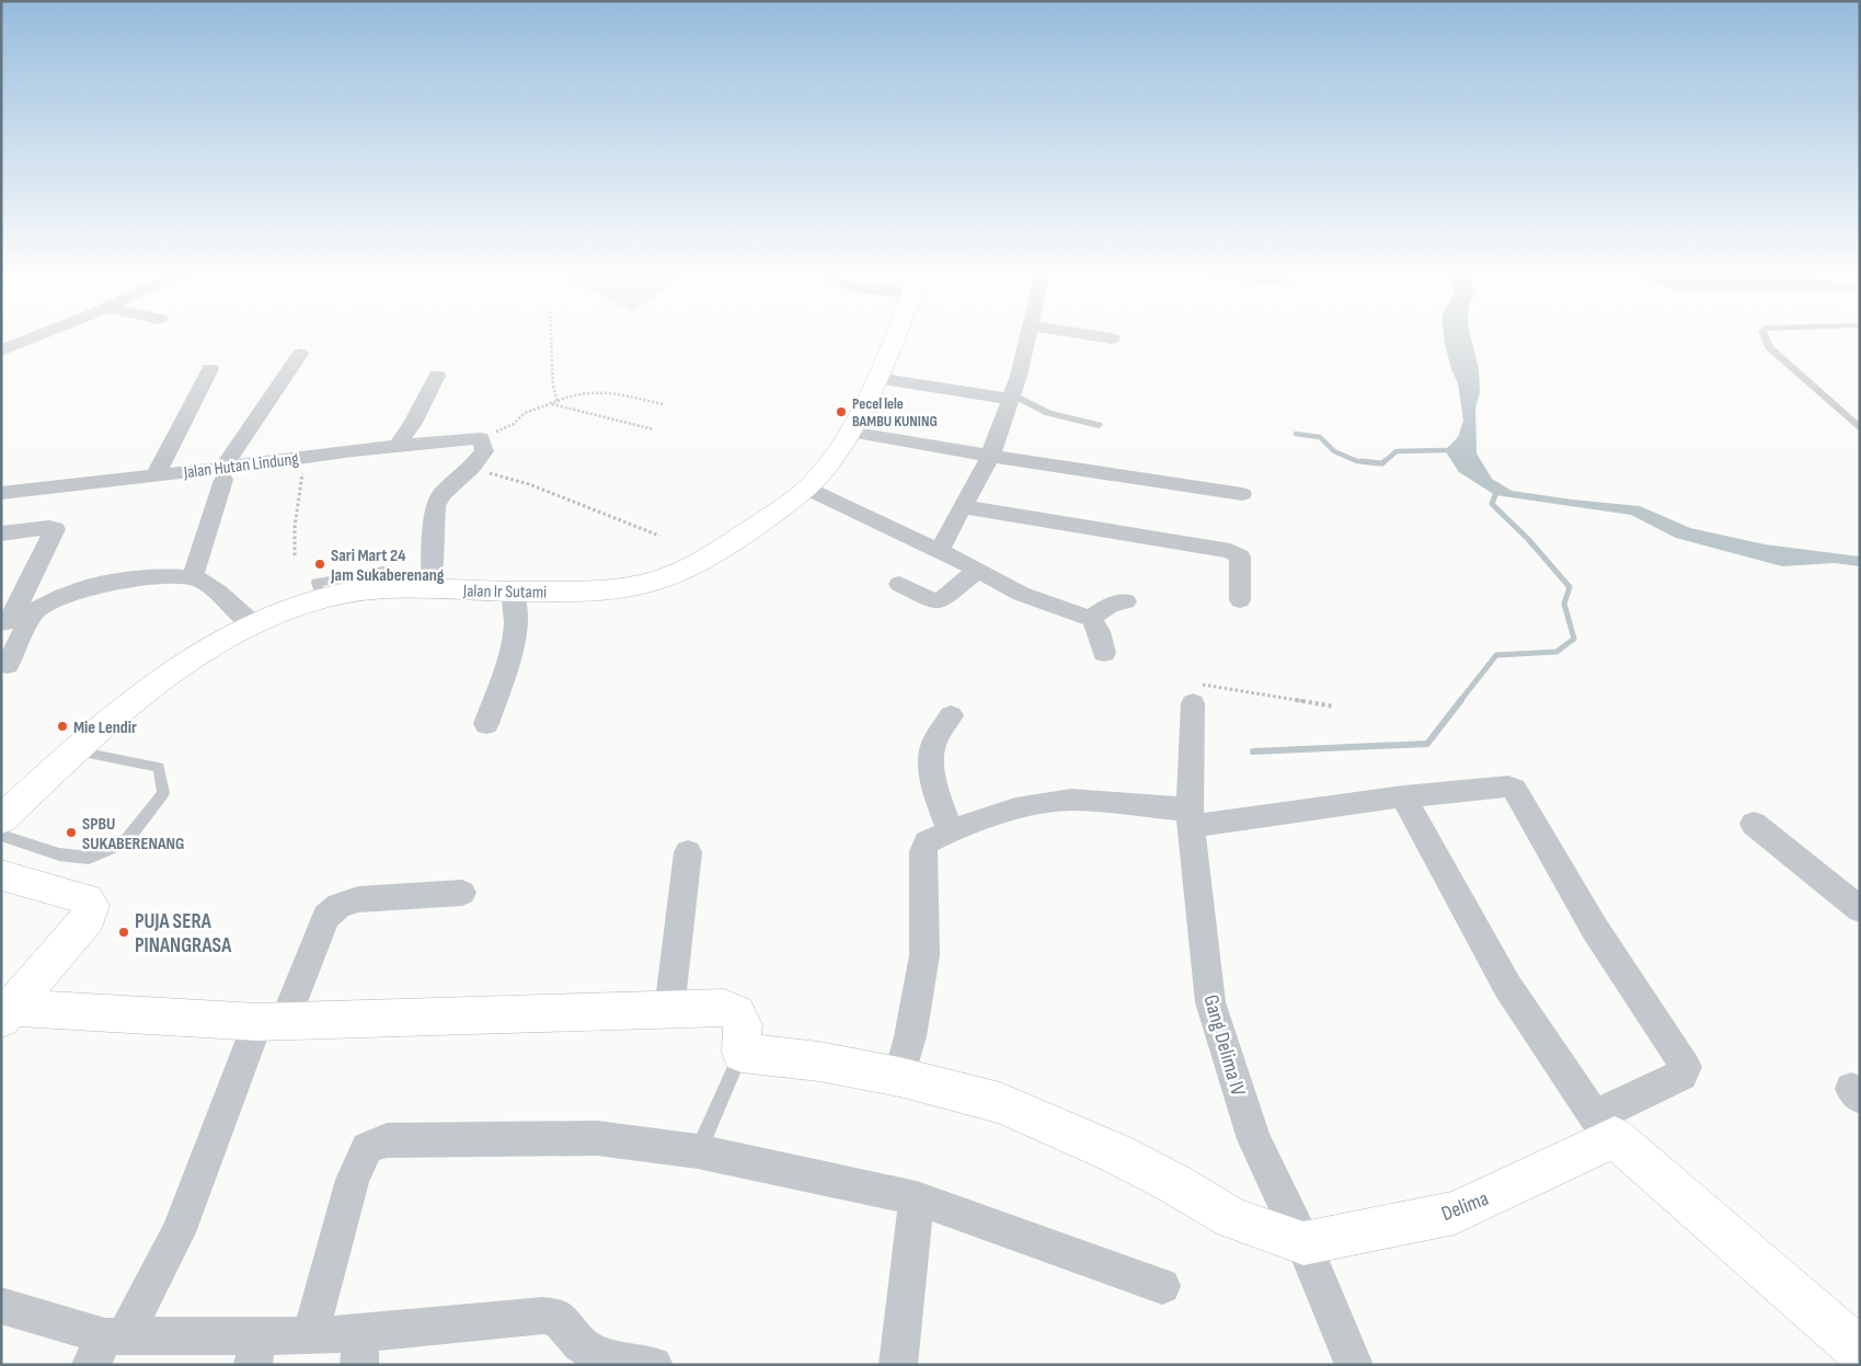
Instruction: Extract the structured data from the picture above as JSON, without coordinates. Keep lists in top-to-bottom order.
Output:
{
  "streets": {
    "street": [
      "Jalan Hutan Lindung",
      "Jalan Ir Sutami",
      "Gang Delima IV",
      "Delima"
    ]
  },
  "crossings": [
    ["Gang Delima IV", "Delima"]
  ],
  "places": [
    "Pecel lele BAMBU KUNING",
    "Sari Mart 24 Jam Sukaberenang",
    "Mie Lendir",
    "SPBU SUKABERENANG",
    "PUJA SERA PINANGRASA"
  ]
}
